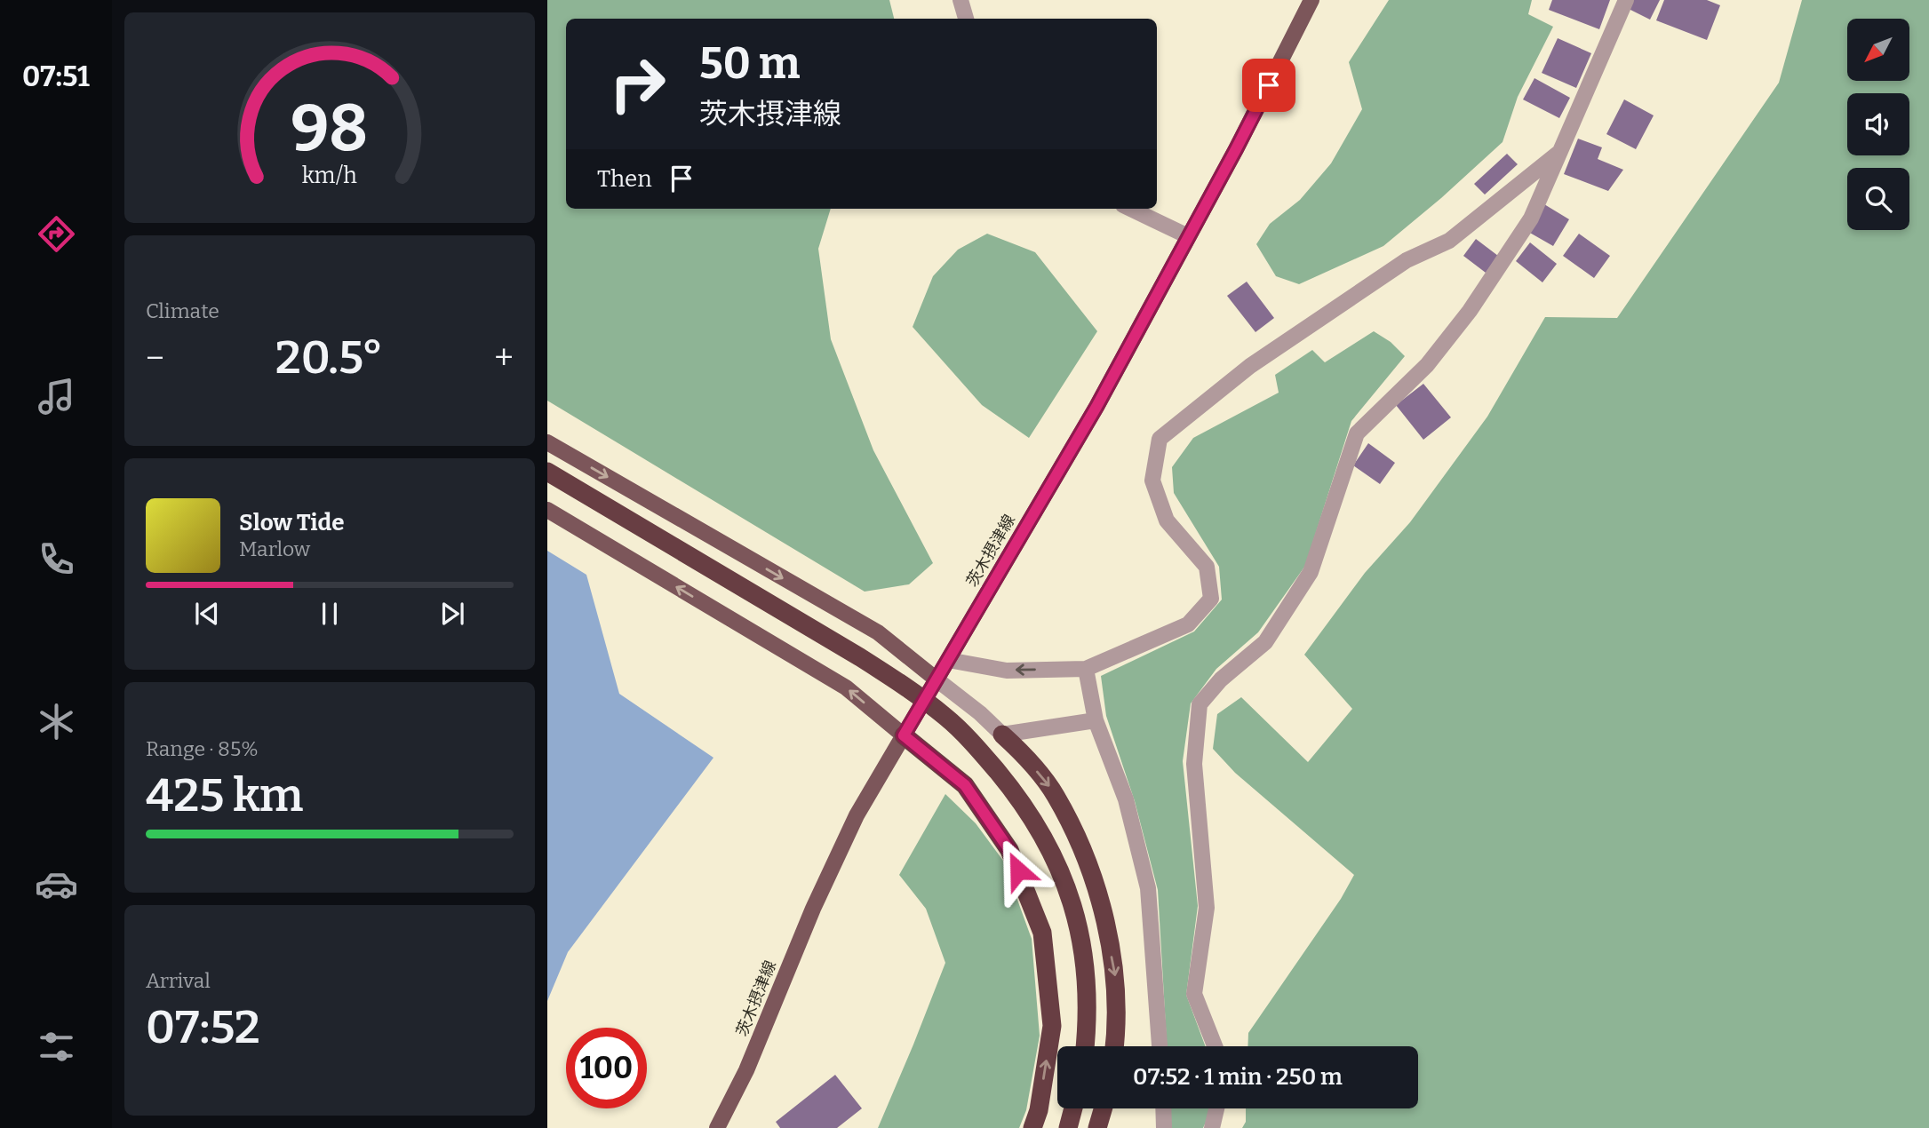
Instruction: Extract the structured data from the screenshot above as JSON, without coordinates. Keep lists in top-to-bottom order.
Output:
{
  "streets": {
    "main road": ["茨木摂津線"]
  },
  "north": "bottom left",
  "page": {
    "tabs": "07:51",
    "turn": ["50 m", "茨木摂津線"],
    "then": "Then",
    "tile": [
      "Climate",
      ["Range · 85%", "425 km"],
      ["Arrival", "07:52"]
    ],
    "heat": ["−", "20.5°", "+"],
    "song": ["Slow Tide", "Marlow"],
    "limit": "100",
    "trip": "07:52 · 1 min · 250 m",
    "gauge": ["98", "km/h"]
  }
}
